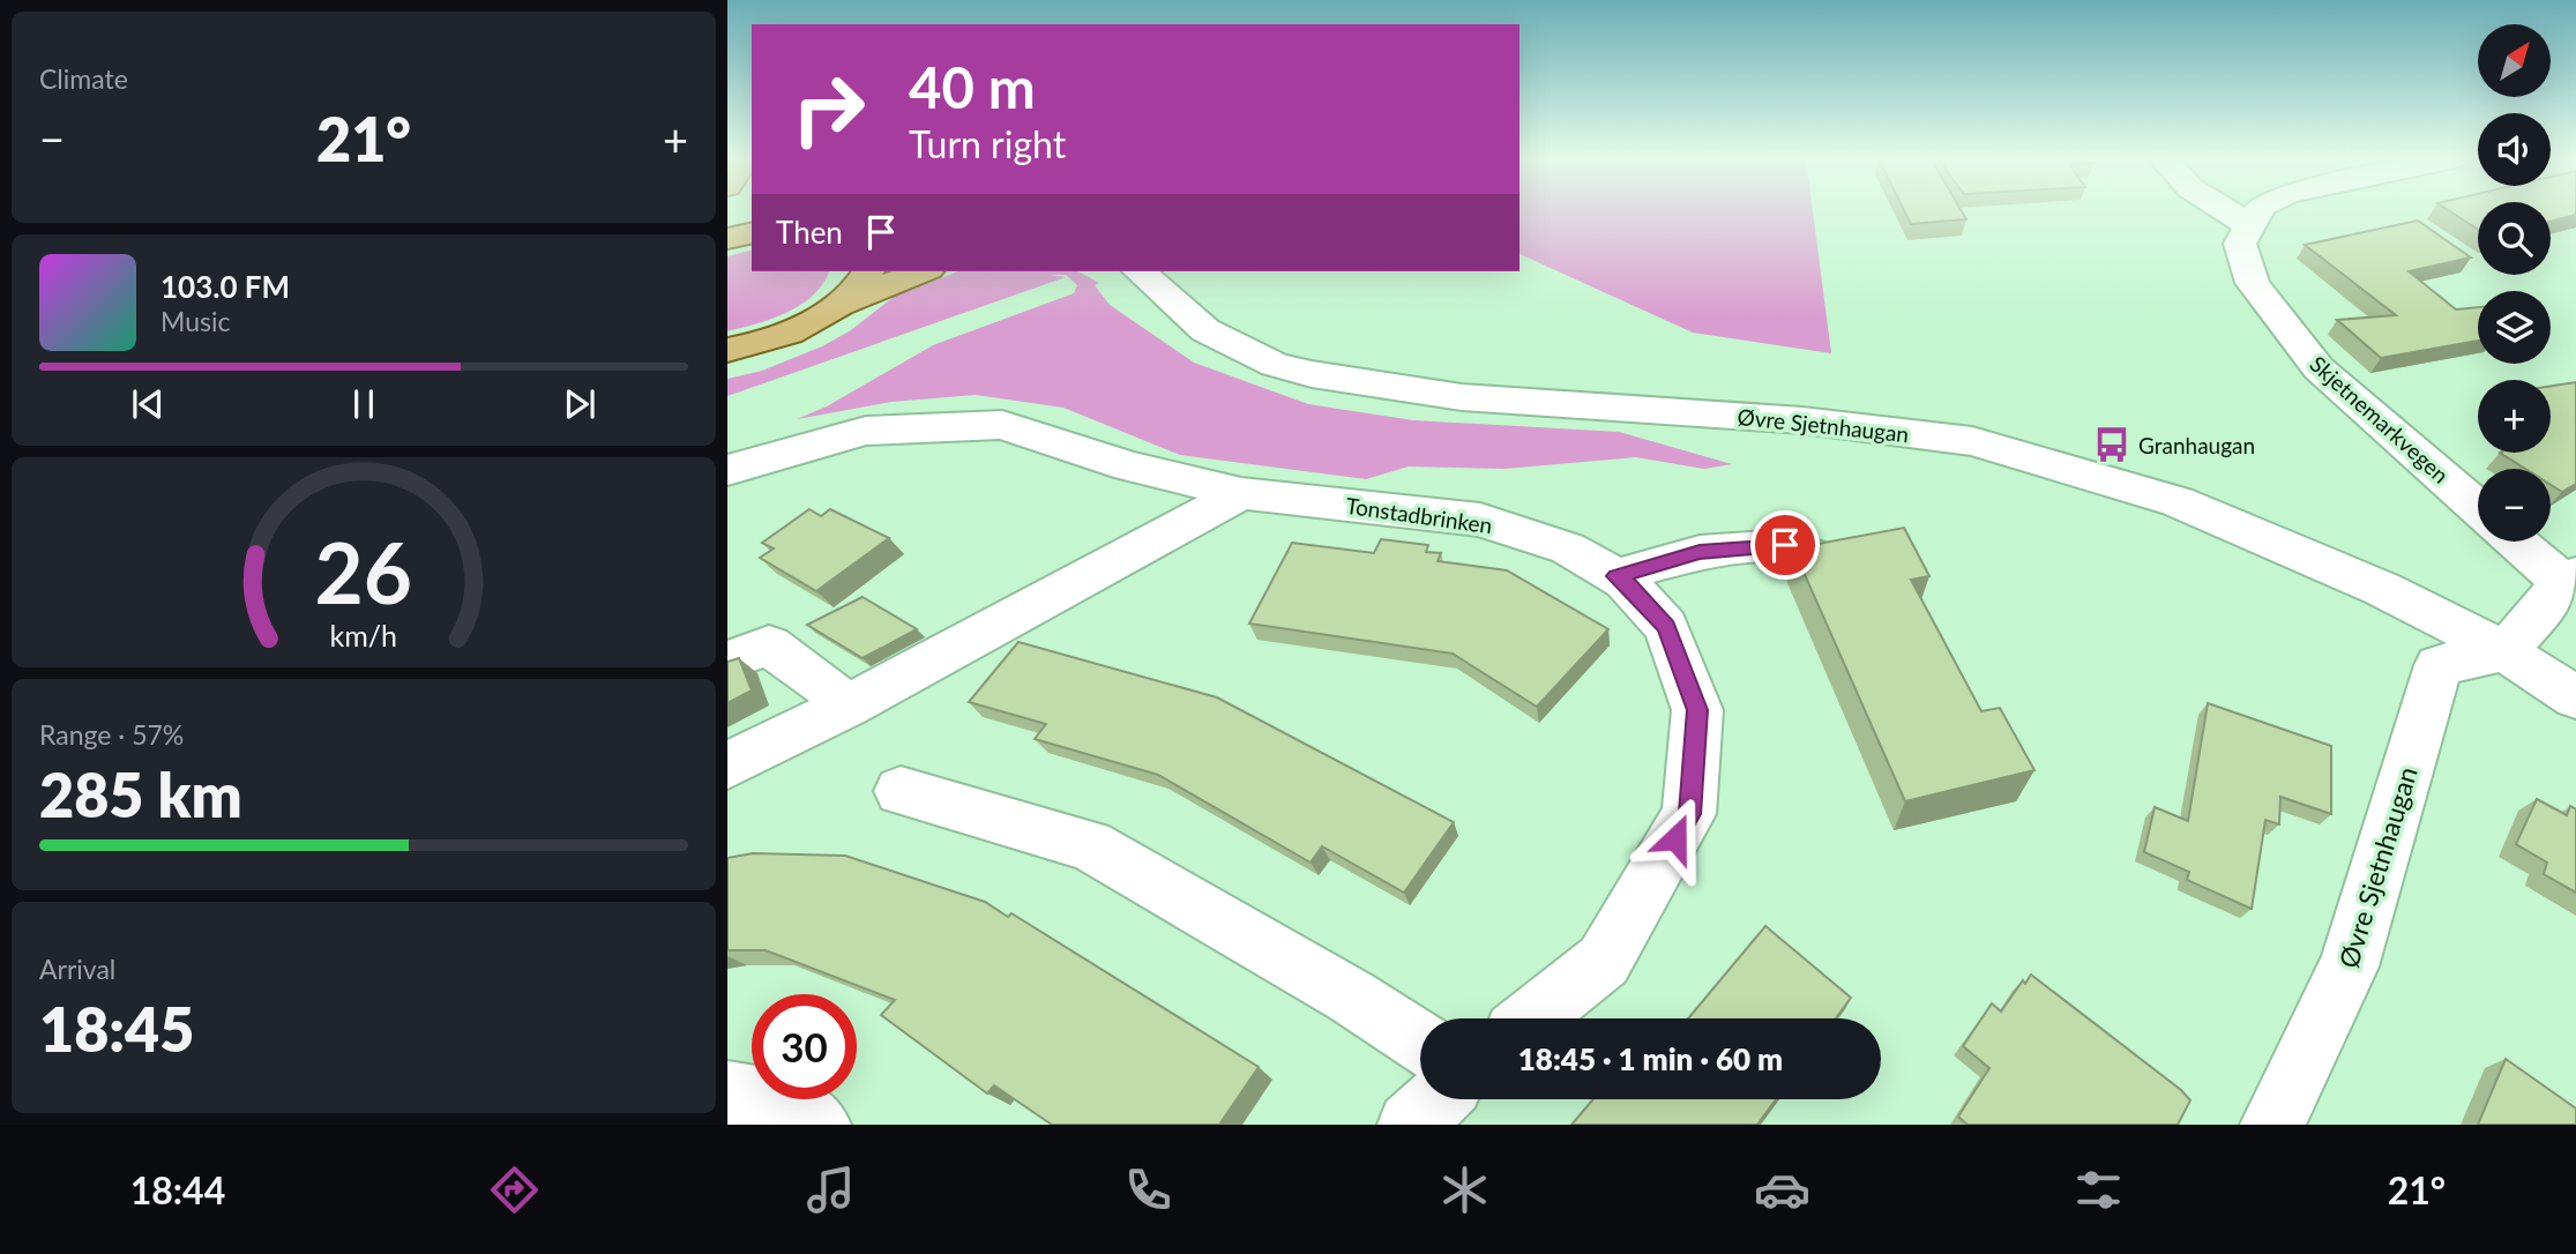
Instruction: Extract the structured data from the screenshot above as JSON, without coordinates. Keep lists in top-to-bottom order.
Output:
{
  "streets": {
    "street": ["Skjetnemarkvegen", "Øvre Sjetnhaugan", "Tonstadbrinken"]
  },
  "places": {
    "bus stop": ["Granhaugan"]
  },
  "north": "top right",
  "page": {
    "tile": [
      "Climate",
      ["Range · 57%", "285 km"],
      ["Arrival", "18:45"]
    ],
    "map_buttons": ["+", "−"],
    "turn": ["40 m", "Turn right"],
    "heat": ["−", "21°", "+"],
    "then": "Then",
    "song": ["103.0 FM", "Music"],
    "limit": "30",
    "trip": "18:45 · 1 min · 60 m",
    "tabs": ["18:44", "21°"],
    "gauge": ["26", "km/h"]
  }
}
